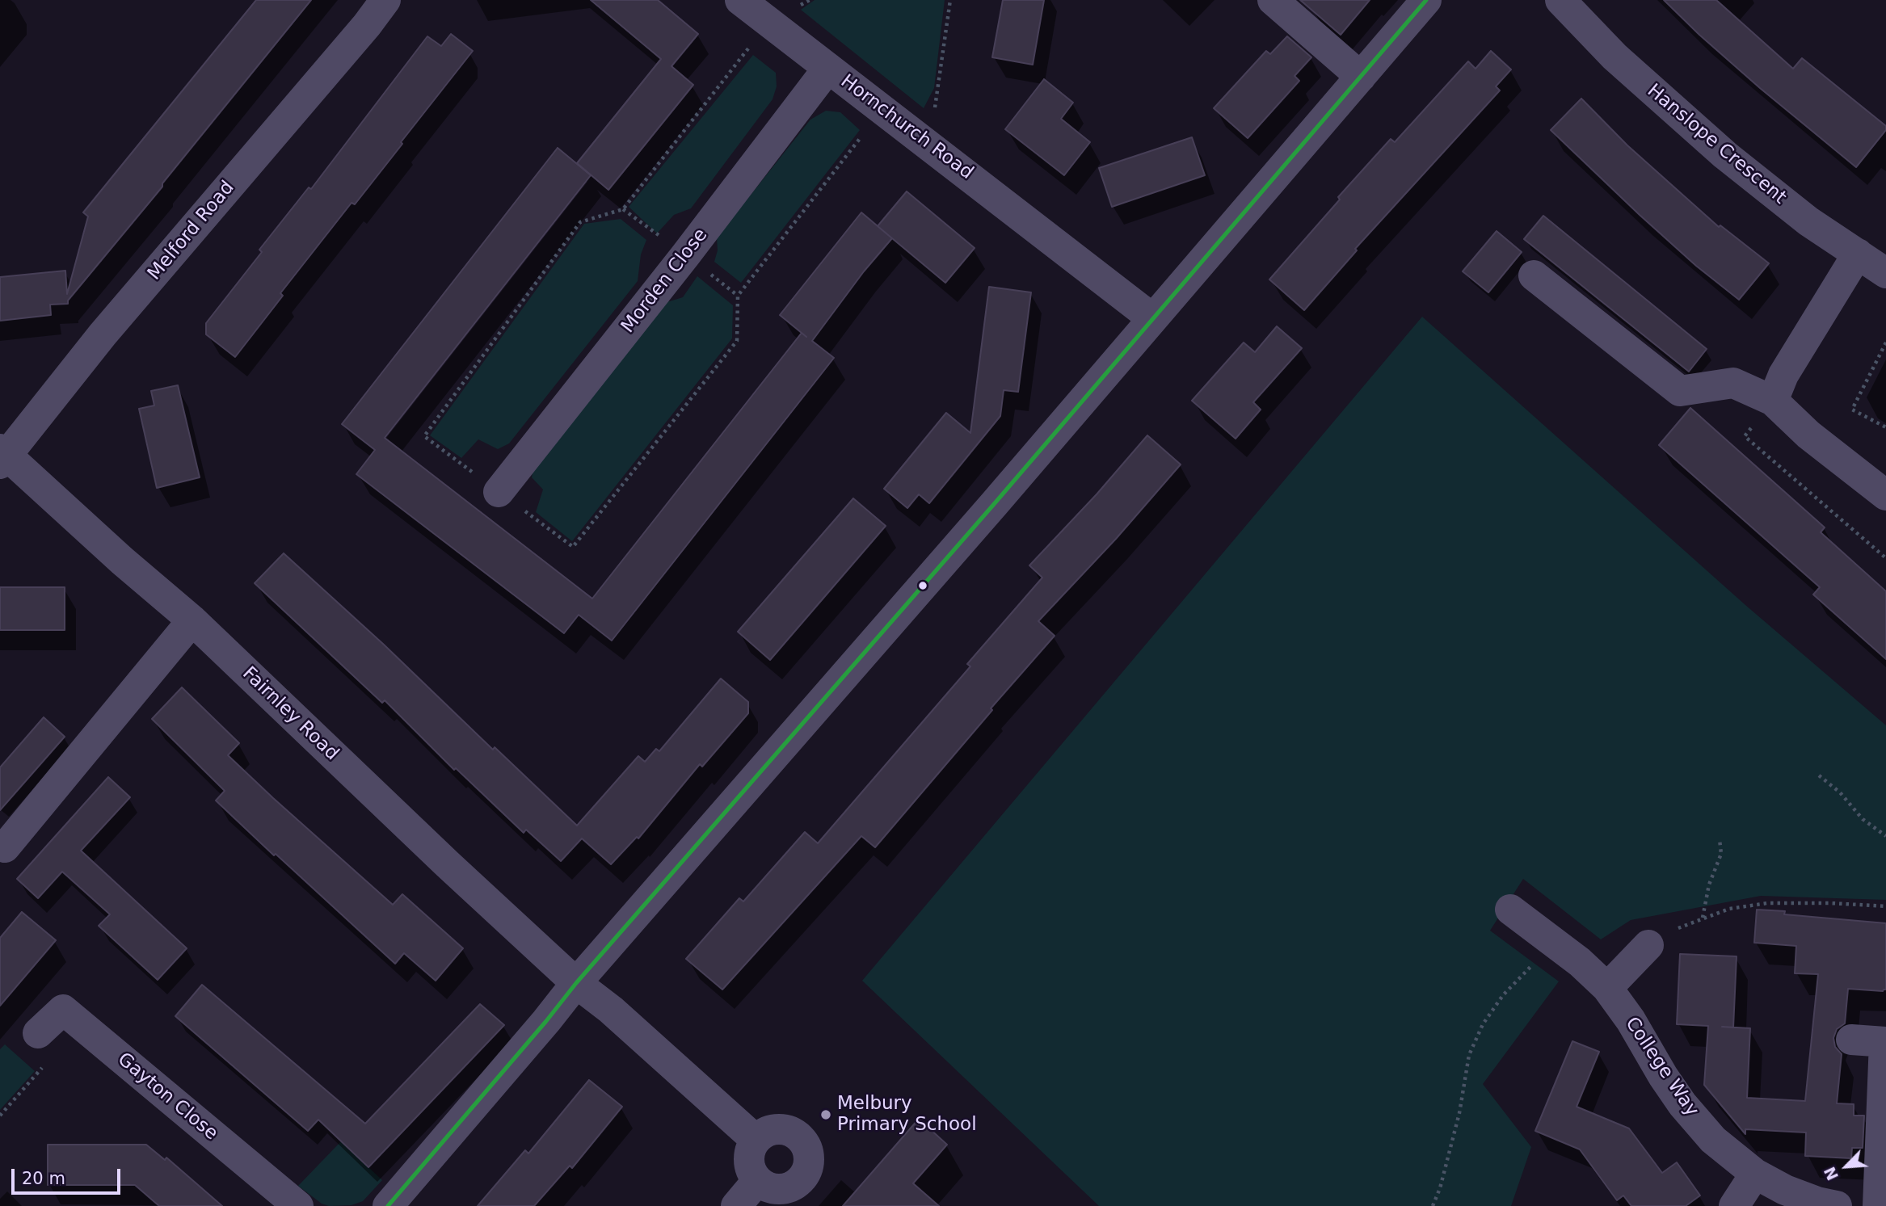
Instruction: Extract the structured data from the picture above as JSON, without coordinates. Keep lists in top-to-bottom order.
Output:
{
  "streets": {
    "street": [
      "Hornchurch Road",
      "Hanslope Crescent",
      "Melford Road",
      "Morden Close",
      "Fairnley Road",
      "College Way",
      "Gayton Close"
    ]
  },
  "crossings": [
    ["Hornchurch Road", "Morden Close"],
    ["Melford Road", "Fairnley Road"]
  ],
  "places": ["Melbury Primary School"],
  "scale_bar": "20 m",
  "north": "bottom left"
}
